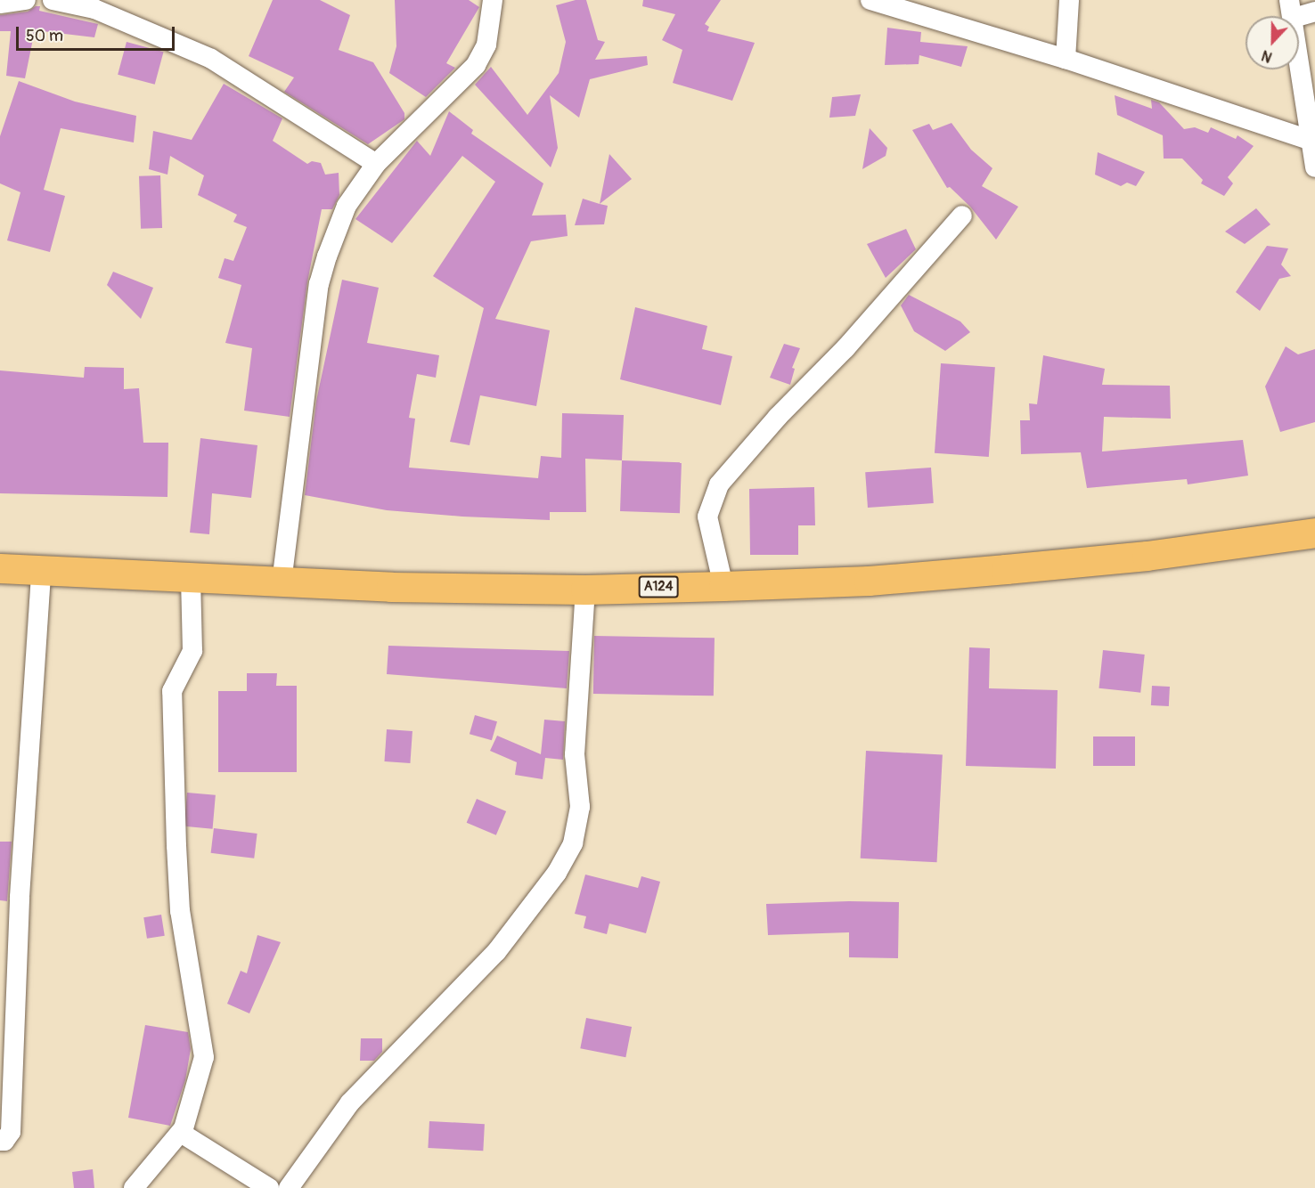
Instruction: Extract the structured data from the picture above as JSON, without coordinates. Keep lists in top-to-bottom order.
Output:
{
  "streets": {
    "highway": ["A124"]
  },
  "scale_bar": "50 m",
  "north": "bottom"
}
